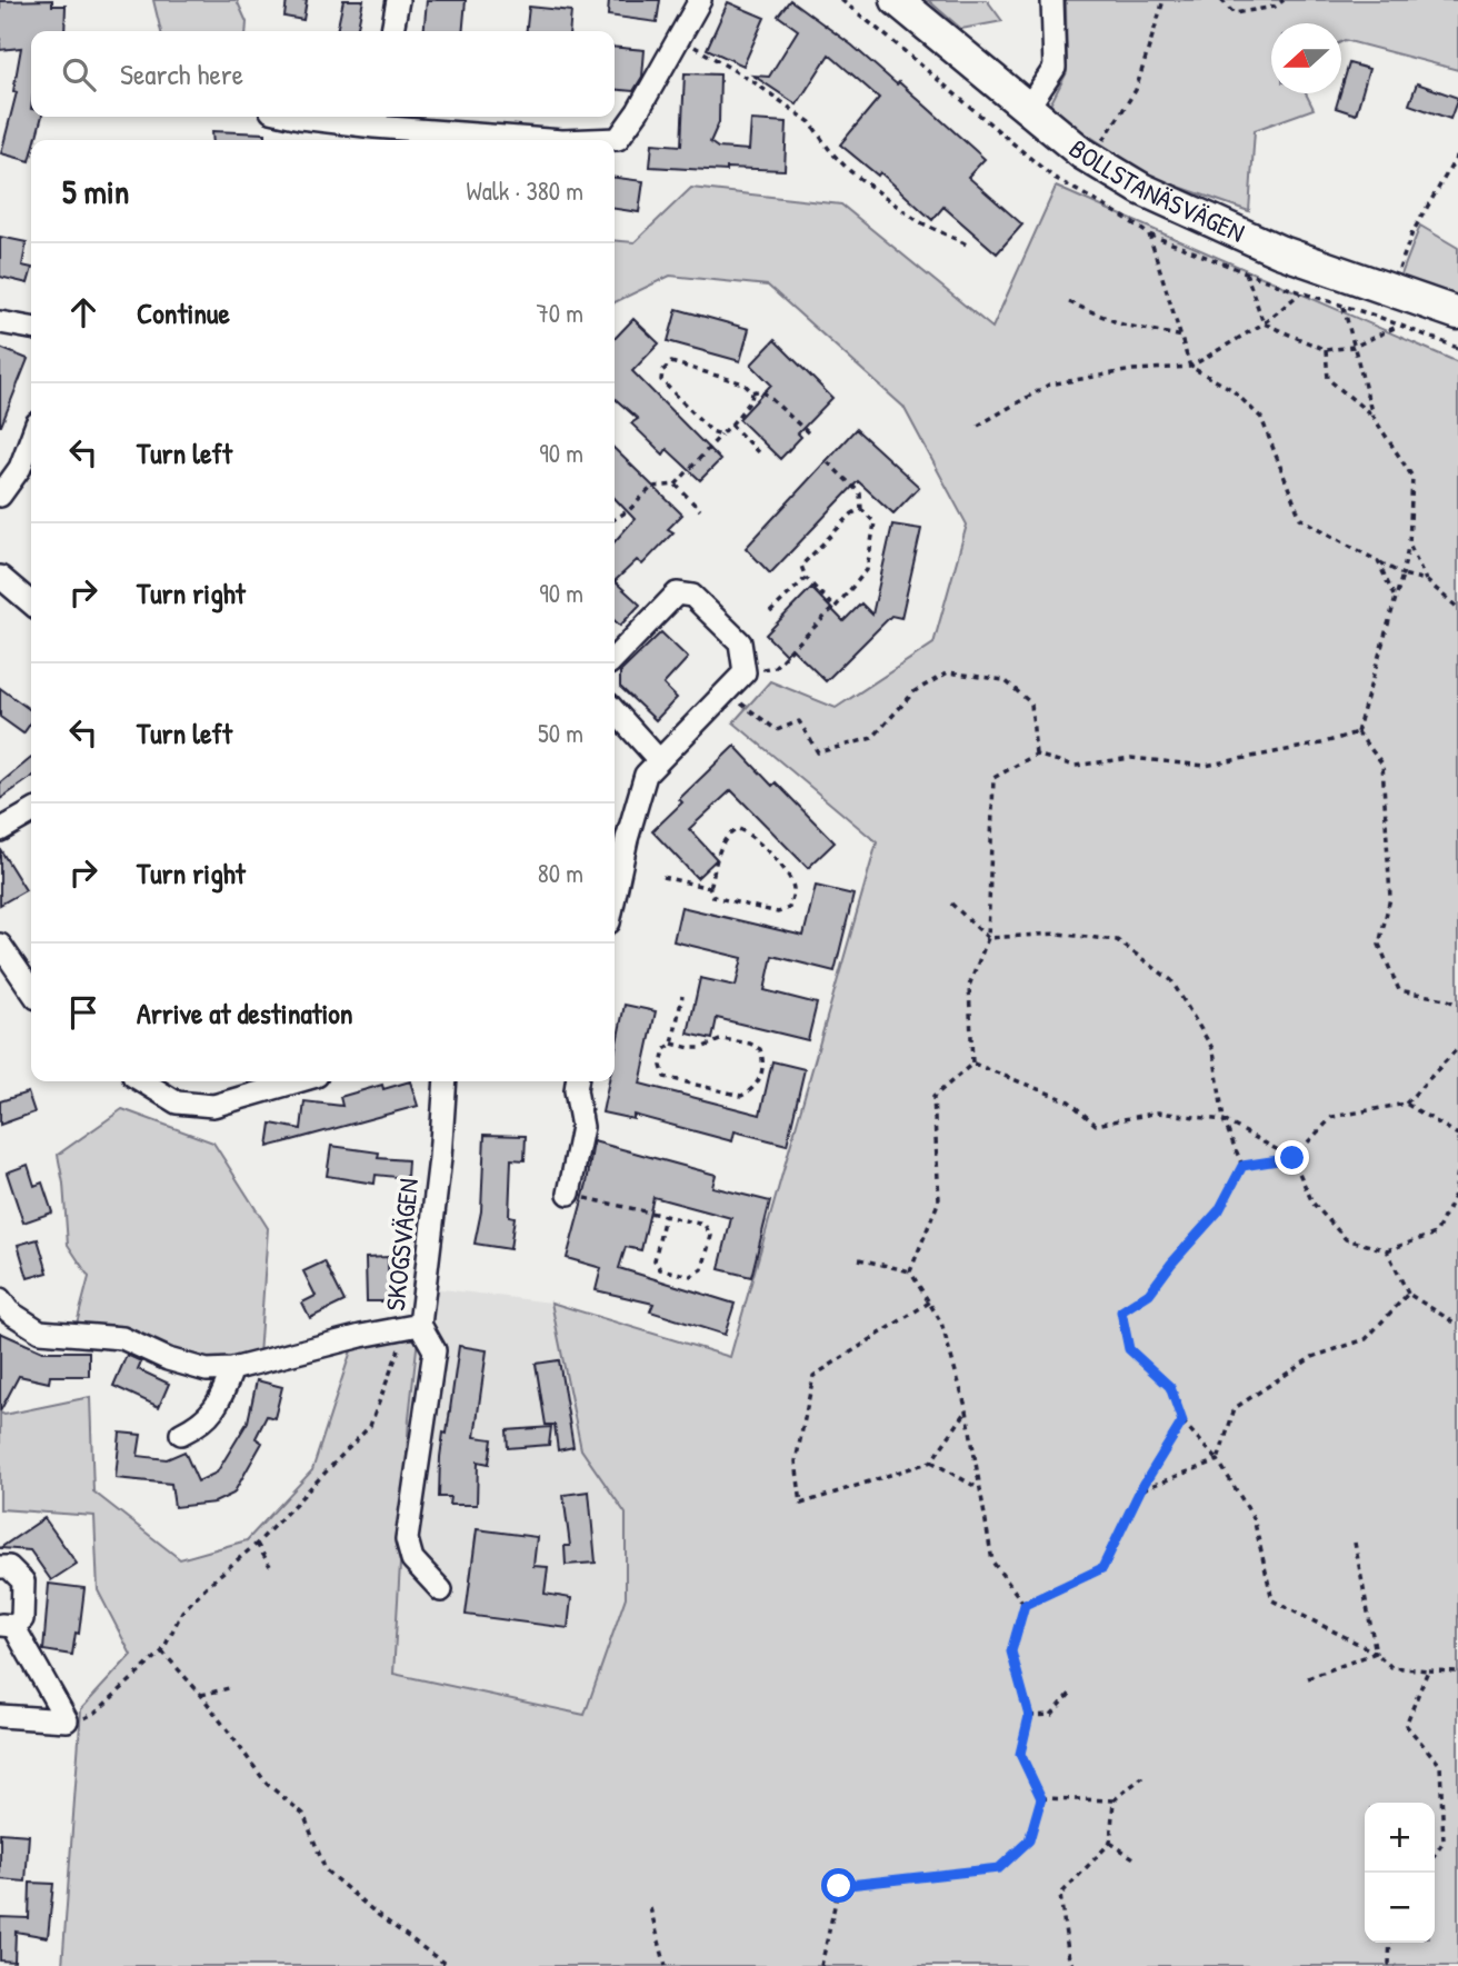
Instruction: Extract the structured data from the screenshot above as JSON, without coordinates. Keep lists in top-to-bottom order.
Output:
{
  "streets": {
    "street": ["BOLLSTANÄSVÄGEN", "SKOGSVÄGEN"]
  },
  "north": "left",
  "page": {
    "search": "Search here",
    "heading": ["5 min", "Walk · 380 m"],
    "list": [
      ["Continue", "70 m"],
      ["Turn left", "90 m"],
      ["Turn right", "90 m"],
      ["Turn left", "50 m"],
      ["Turn right", "80 m"],
      "Arrive at destination"
    ],
    "map_buttons": ["+", "−"]
  }
}
